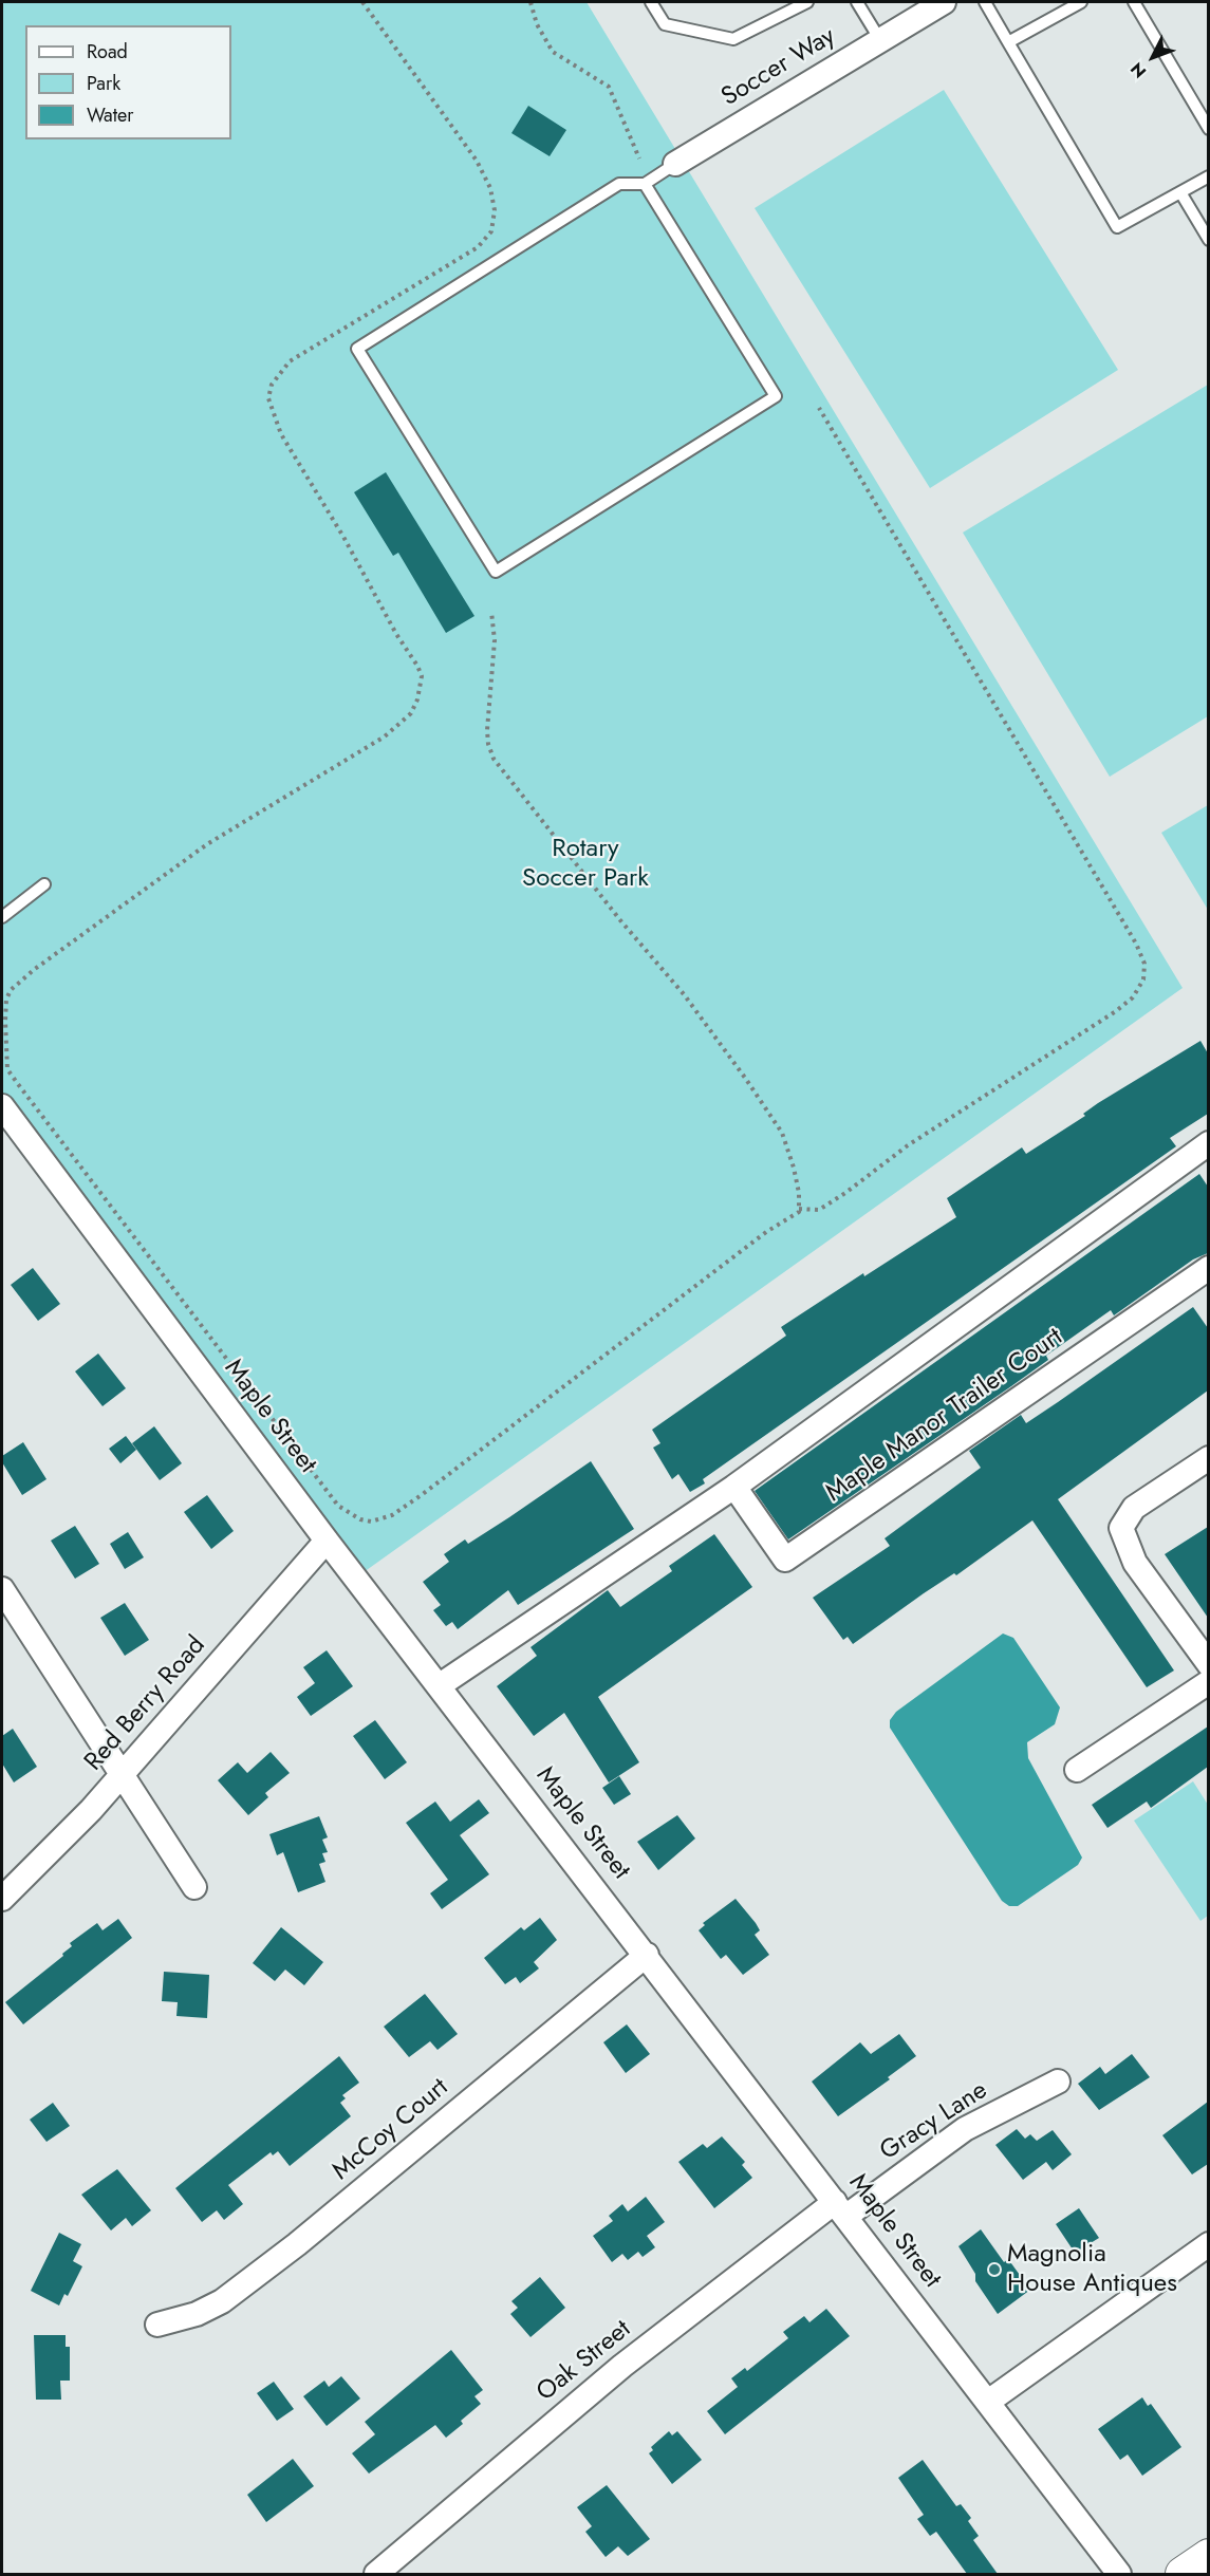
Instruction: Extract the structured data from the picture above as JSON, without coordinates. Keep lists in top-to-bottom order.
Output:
{
  "streets": {
    "street": [
      "Soccer Way",
      "Maple Manor Trailer Court",
      "Maple Street",
      "Red Berry Road",
      "Gracy Lane",
      "McCoy Court",
      "Oak Street"
    ]
  },
  "crossings": [
    ["Maple Street", "Red Berry Road"],
    ["Maple Street", "Gracy Lane"],
    ["Maple Street", "McCoy Court"],
    ["Maple Street", "Oak Street"],
    ["Gracy Lane", "Oak Street"]
  ],
  "parks": ["Rotary Soccer Park"],
  "places": ["Magnolia House Antiques"],
  "legend": ["Road", "Park", "Water"],
  "north": "bottom left"
}
